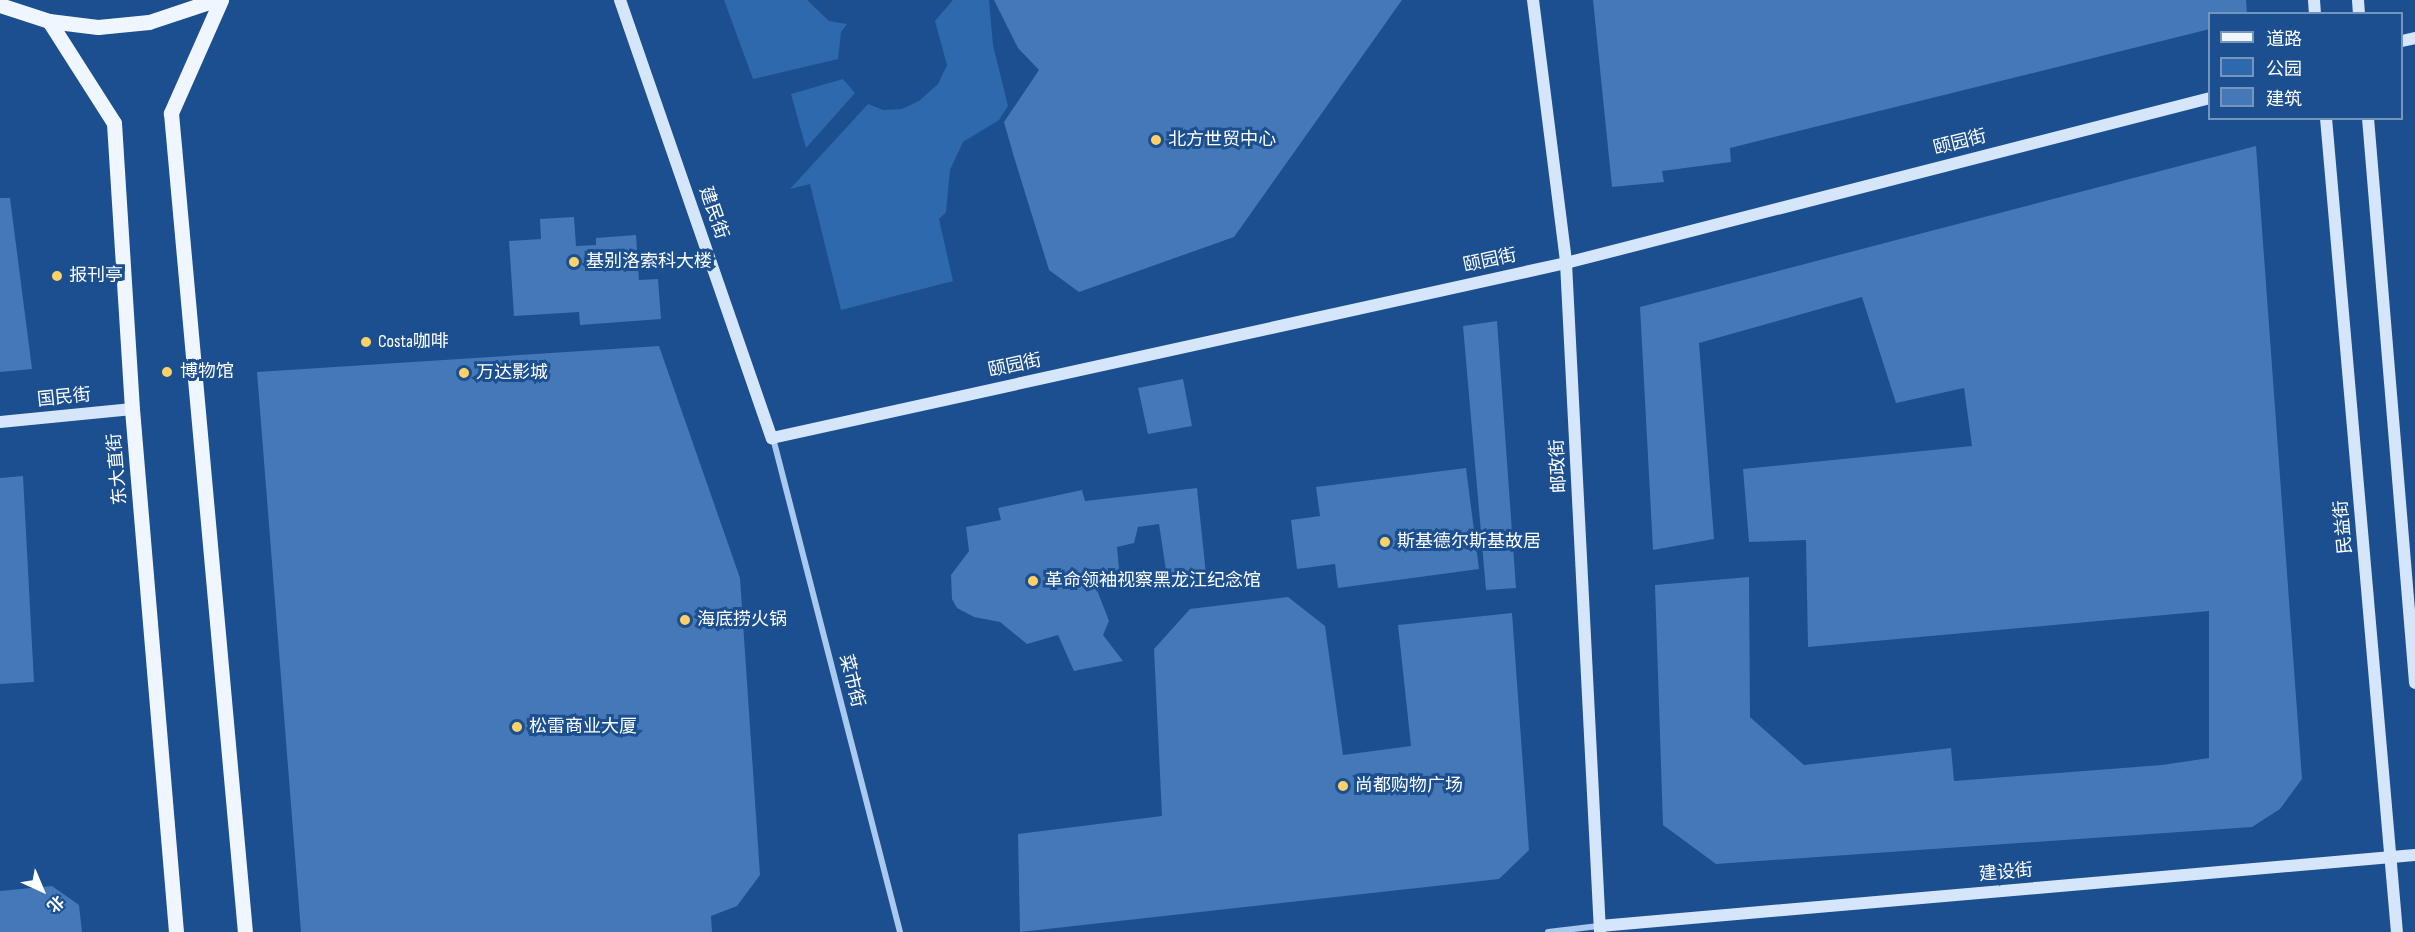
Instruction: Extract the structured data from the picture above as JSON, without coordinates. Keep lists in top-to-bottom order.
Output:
{
  "streets": {
    "main road": ["东大直街"],
    "street": [
      "颐园街",
      "建民街",
      "国民街",
      "邮政街",
      "民益街",
      "菜市街",
      "建设街"
    ]
  },
  "crossings": [
    ["颐园街", "建民街"],
    ["颐园街", "邮政街"],
    ["颐园街", "菜市街"],
    ["建民街", "菜市街"],
    ["国民街", "东大直街"],
    ["邮政街", "建设街"],
    ["民益街", "建设街"]
  ],
  "places": [
    "北方世贸中心",
    "基别洛索科大楼",
    "报刊亭",
    "Costa咖啡",
    "博物馆",
    "万达影城",
    "斯基德尔斯基故居",
    "革命领袖视察黑龙江纪念馆",
    "海底捞火锅",
    "松雷商业大厦",
    "尚都购物广场"
  ],
  "legend": ["道路", "公园", "建筑"],
  "north": "bottom right"
}
